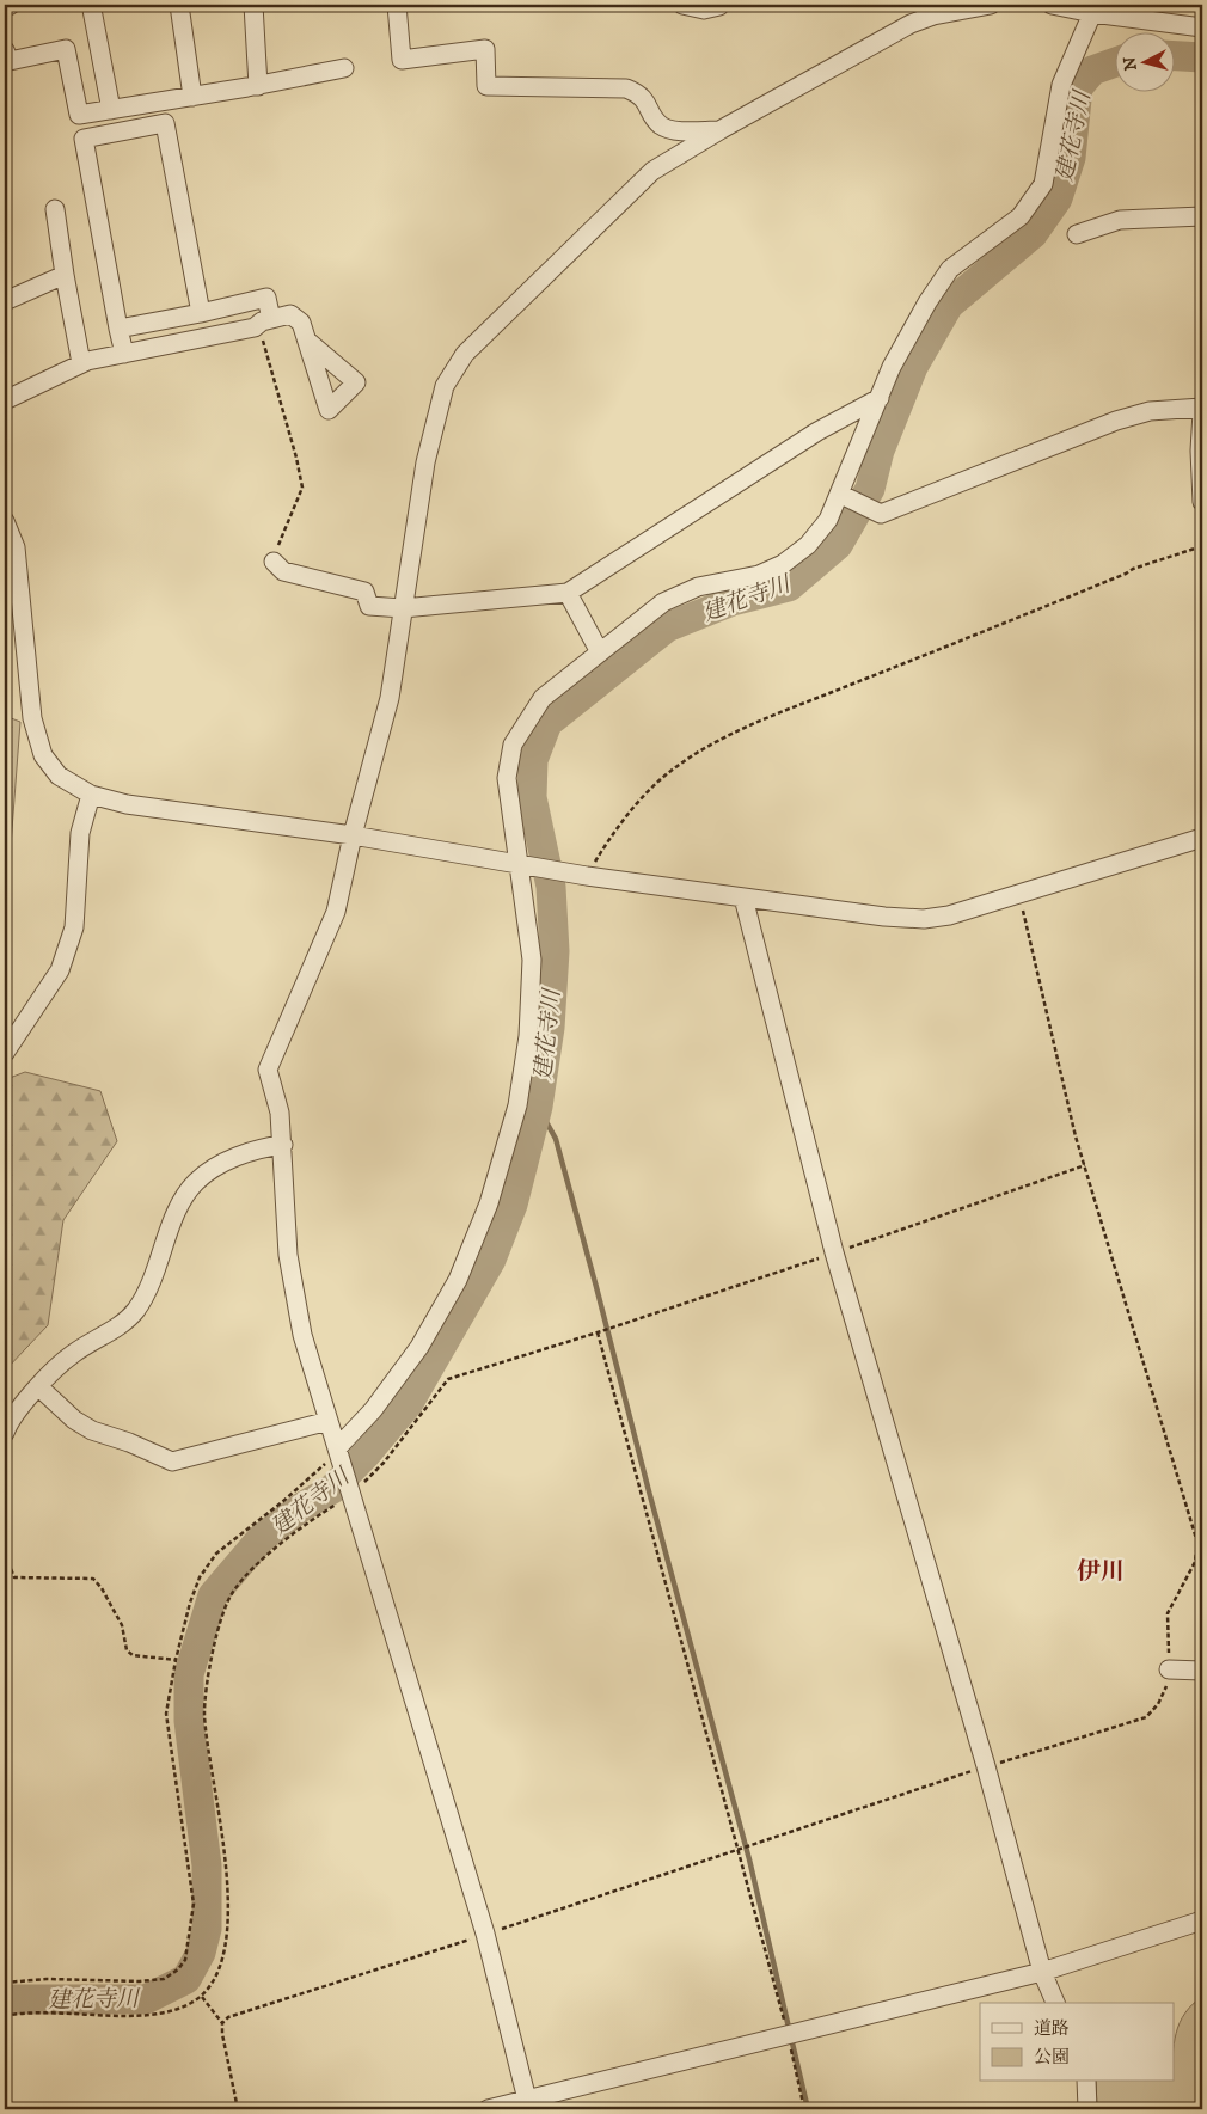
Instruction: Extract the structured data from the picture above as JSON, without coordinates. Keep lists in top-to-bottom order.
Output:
{
  "districts": ["伊川"],
  "water": ["建花寺川"],
  "legend": ["道路", "公園"],
  "north": "left"
}
